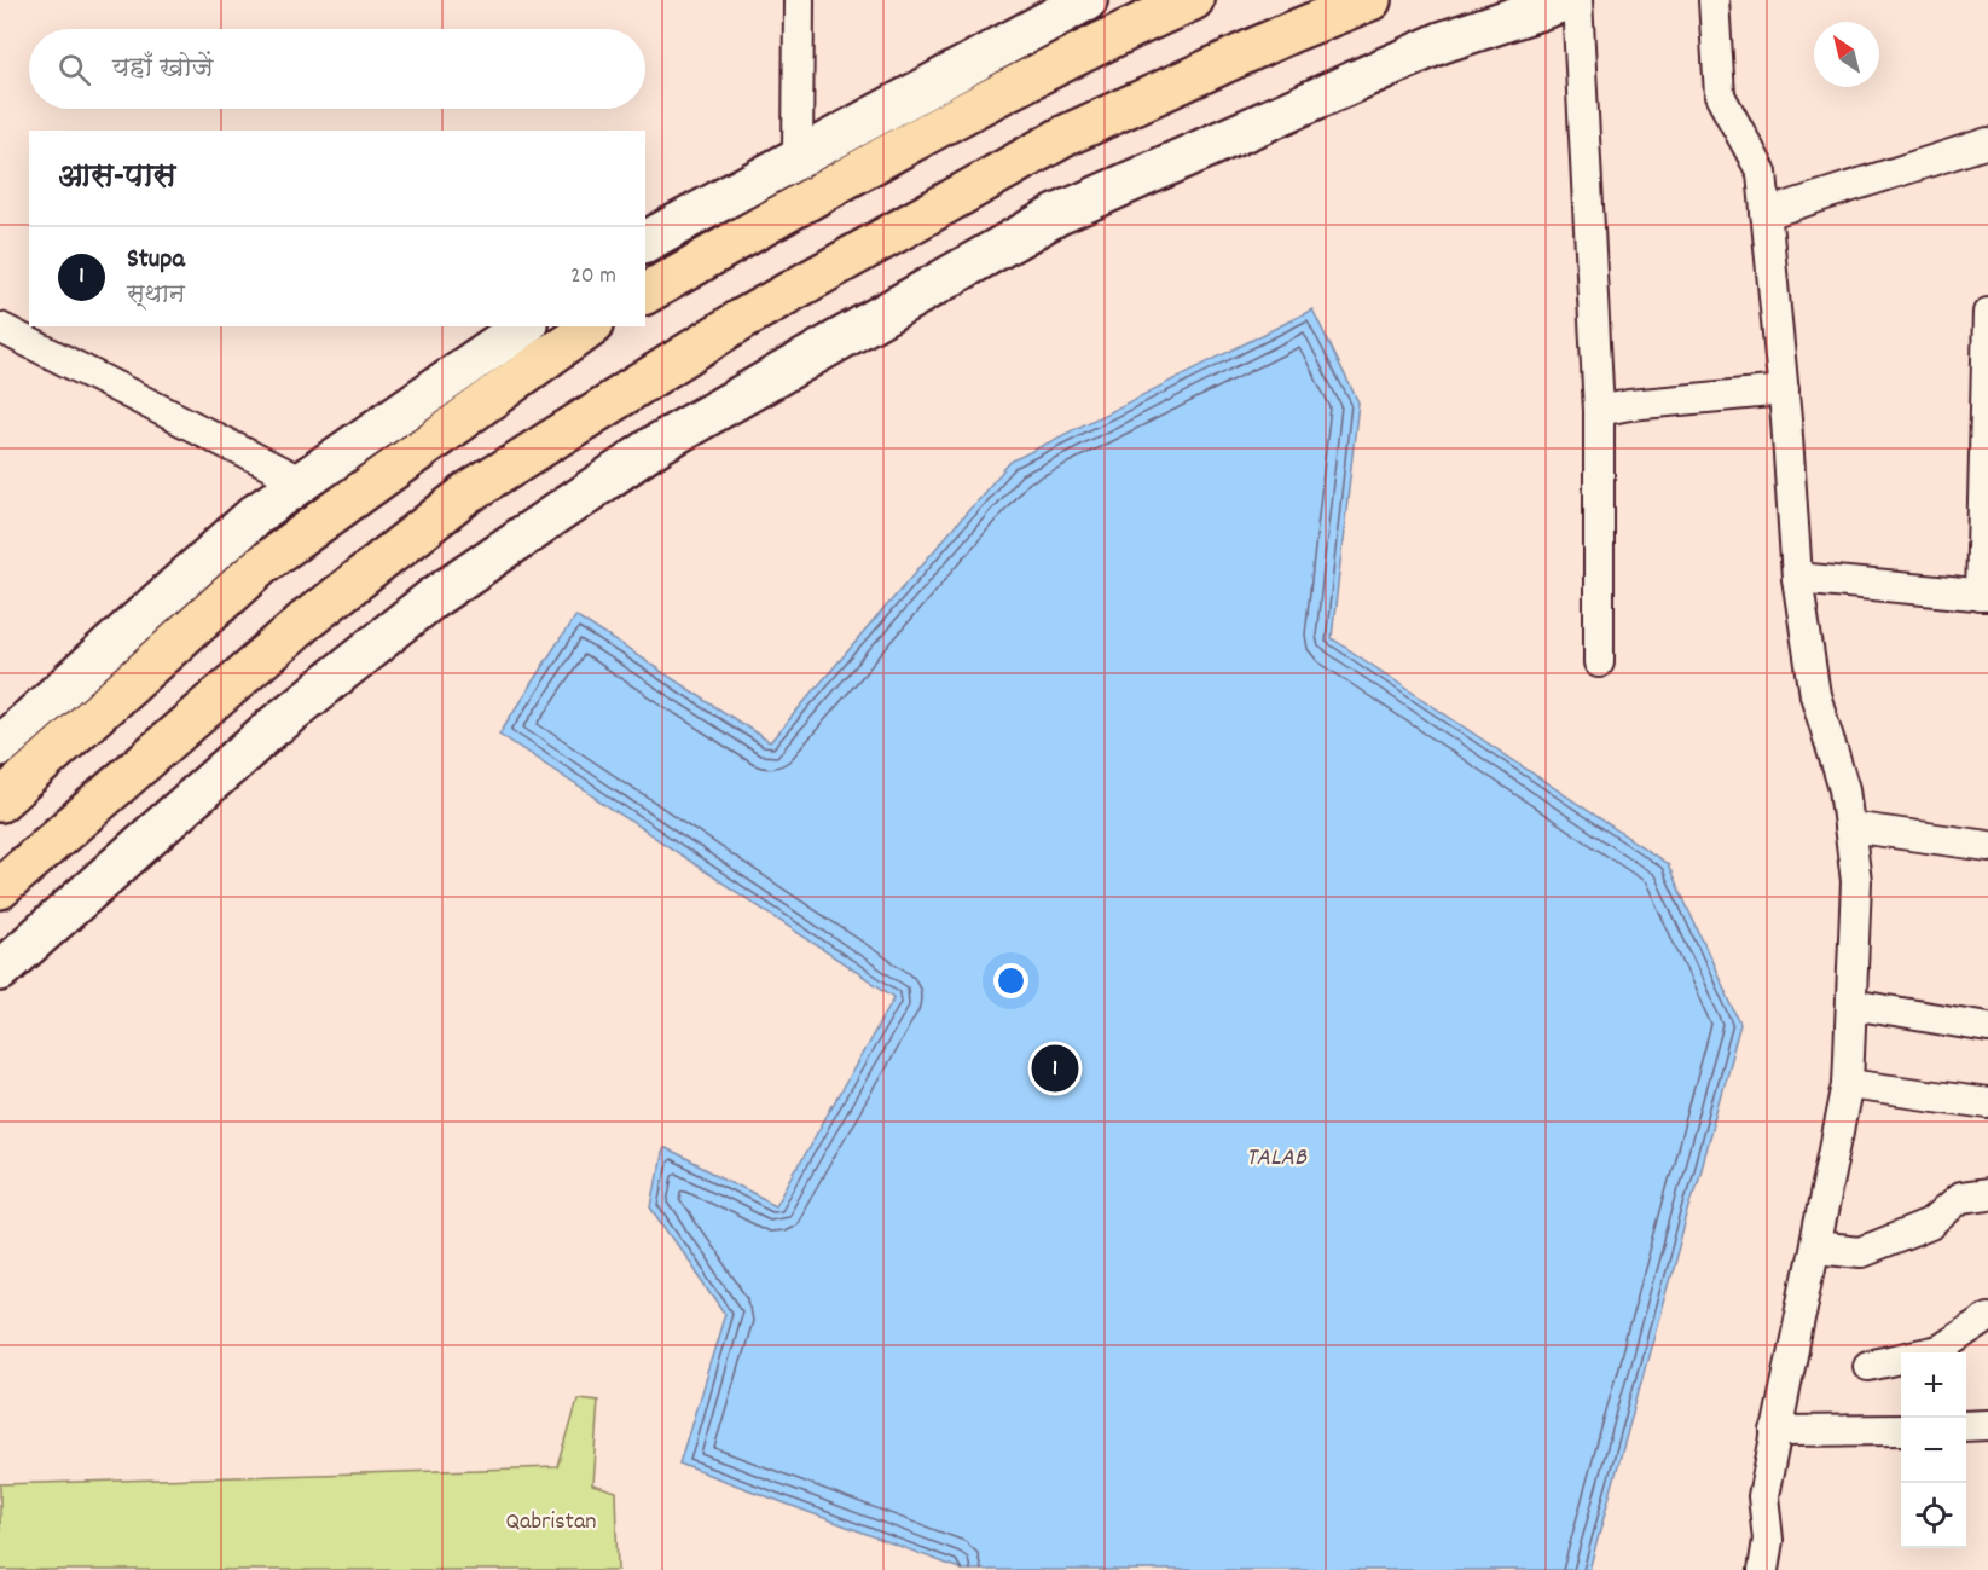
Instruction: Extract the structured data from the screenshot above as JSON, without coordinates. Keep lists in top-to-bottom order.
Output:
{
  "water": ["TALAB"],
  "parks": ["Qabristan"],
  "north": "top left",
  "page": {
    "search": "यहाँ खोजें",
    "heading": "आस-पास",
    "list": [
      {
        "mark": "1",
        "name": "Stupa",
        "note": "स्थान",
        "value": "20 m"
      }
    ],
    "pins": "1",
    "map_buttons": ["+", "−"]
  }
}
